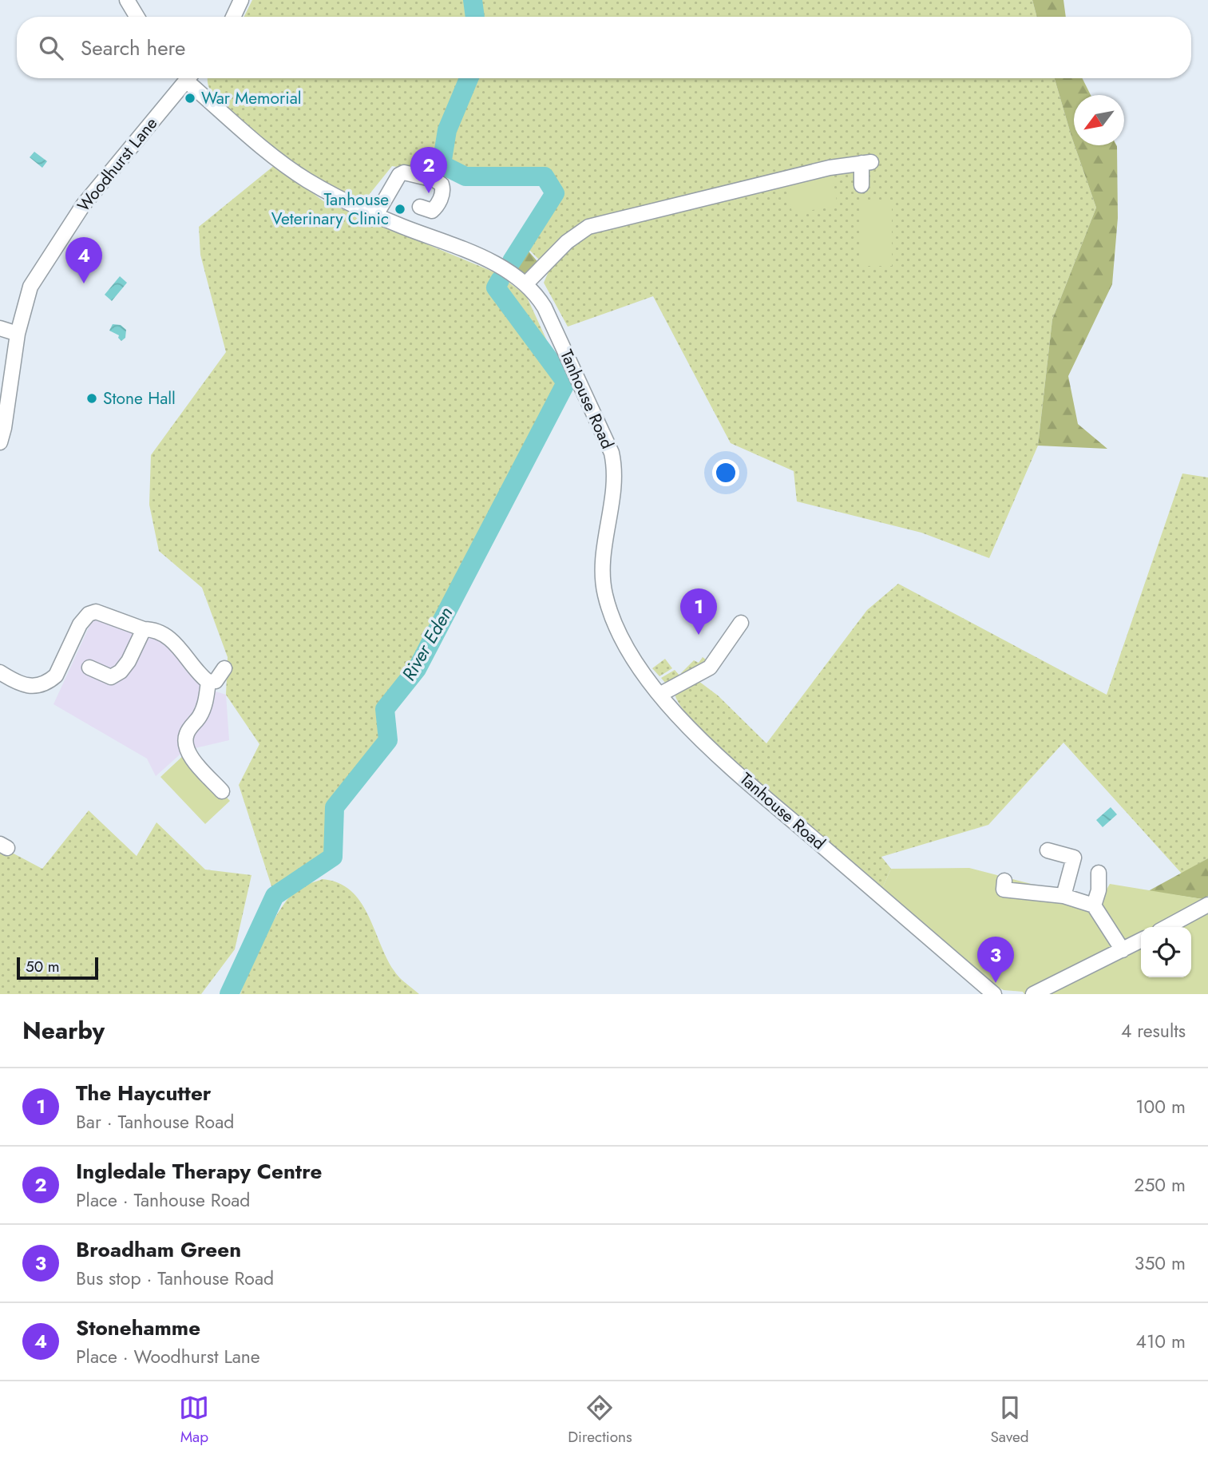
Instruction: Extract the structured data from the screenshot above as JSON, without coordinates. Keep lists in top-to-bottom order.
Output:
{
  "streets": {
    "street": ["Woodhurst Lane", "Tanhouse Road"]
  },
  "water": ["River Eden"],
  "places": ["War Memorial", "Tanhouse Veterinary Clinic", "Stone Hall"],
  "scale_bar": "50 m",
  "north": "bottom left",
  "page": {
    "search": "Search here",
    "pins": [
      "2",
      "4",
      "1",
      "3"
    ],
    "scale": "50 m",
    "heading": ["Nearby", "4 results"],
    "list": [
      {
        "mark": "1",
        "name": "The Haycutter",
        "note": "Bar · Tanhouse Road",
        "value": "100 m"
      },
      {
        "mark": "2",
        "name": "Ingledale Therapy Centre",
        "note": "Place · Tanhouse Road",
        "value": "250 m"
      },
      {
        "mark": "3",
        "name": "Broadham Green",
        "note": "Bus stop · Tanhouse Road",
        "value": "350 m"
      },
      {
        "mark": "4",
        "name": "Stonehamme",
        "note": "Place · Woodhurst Lane",
        "value": "410 m"
      }
    ],
    "nav": ["Map", "Directions", "Saved"]
  }
}
